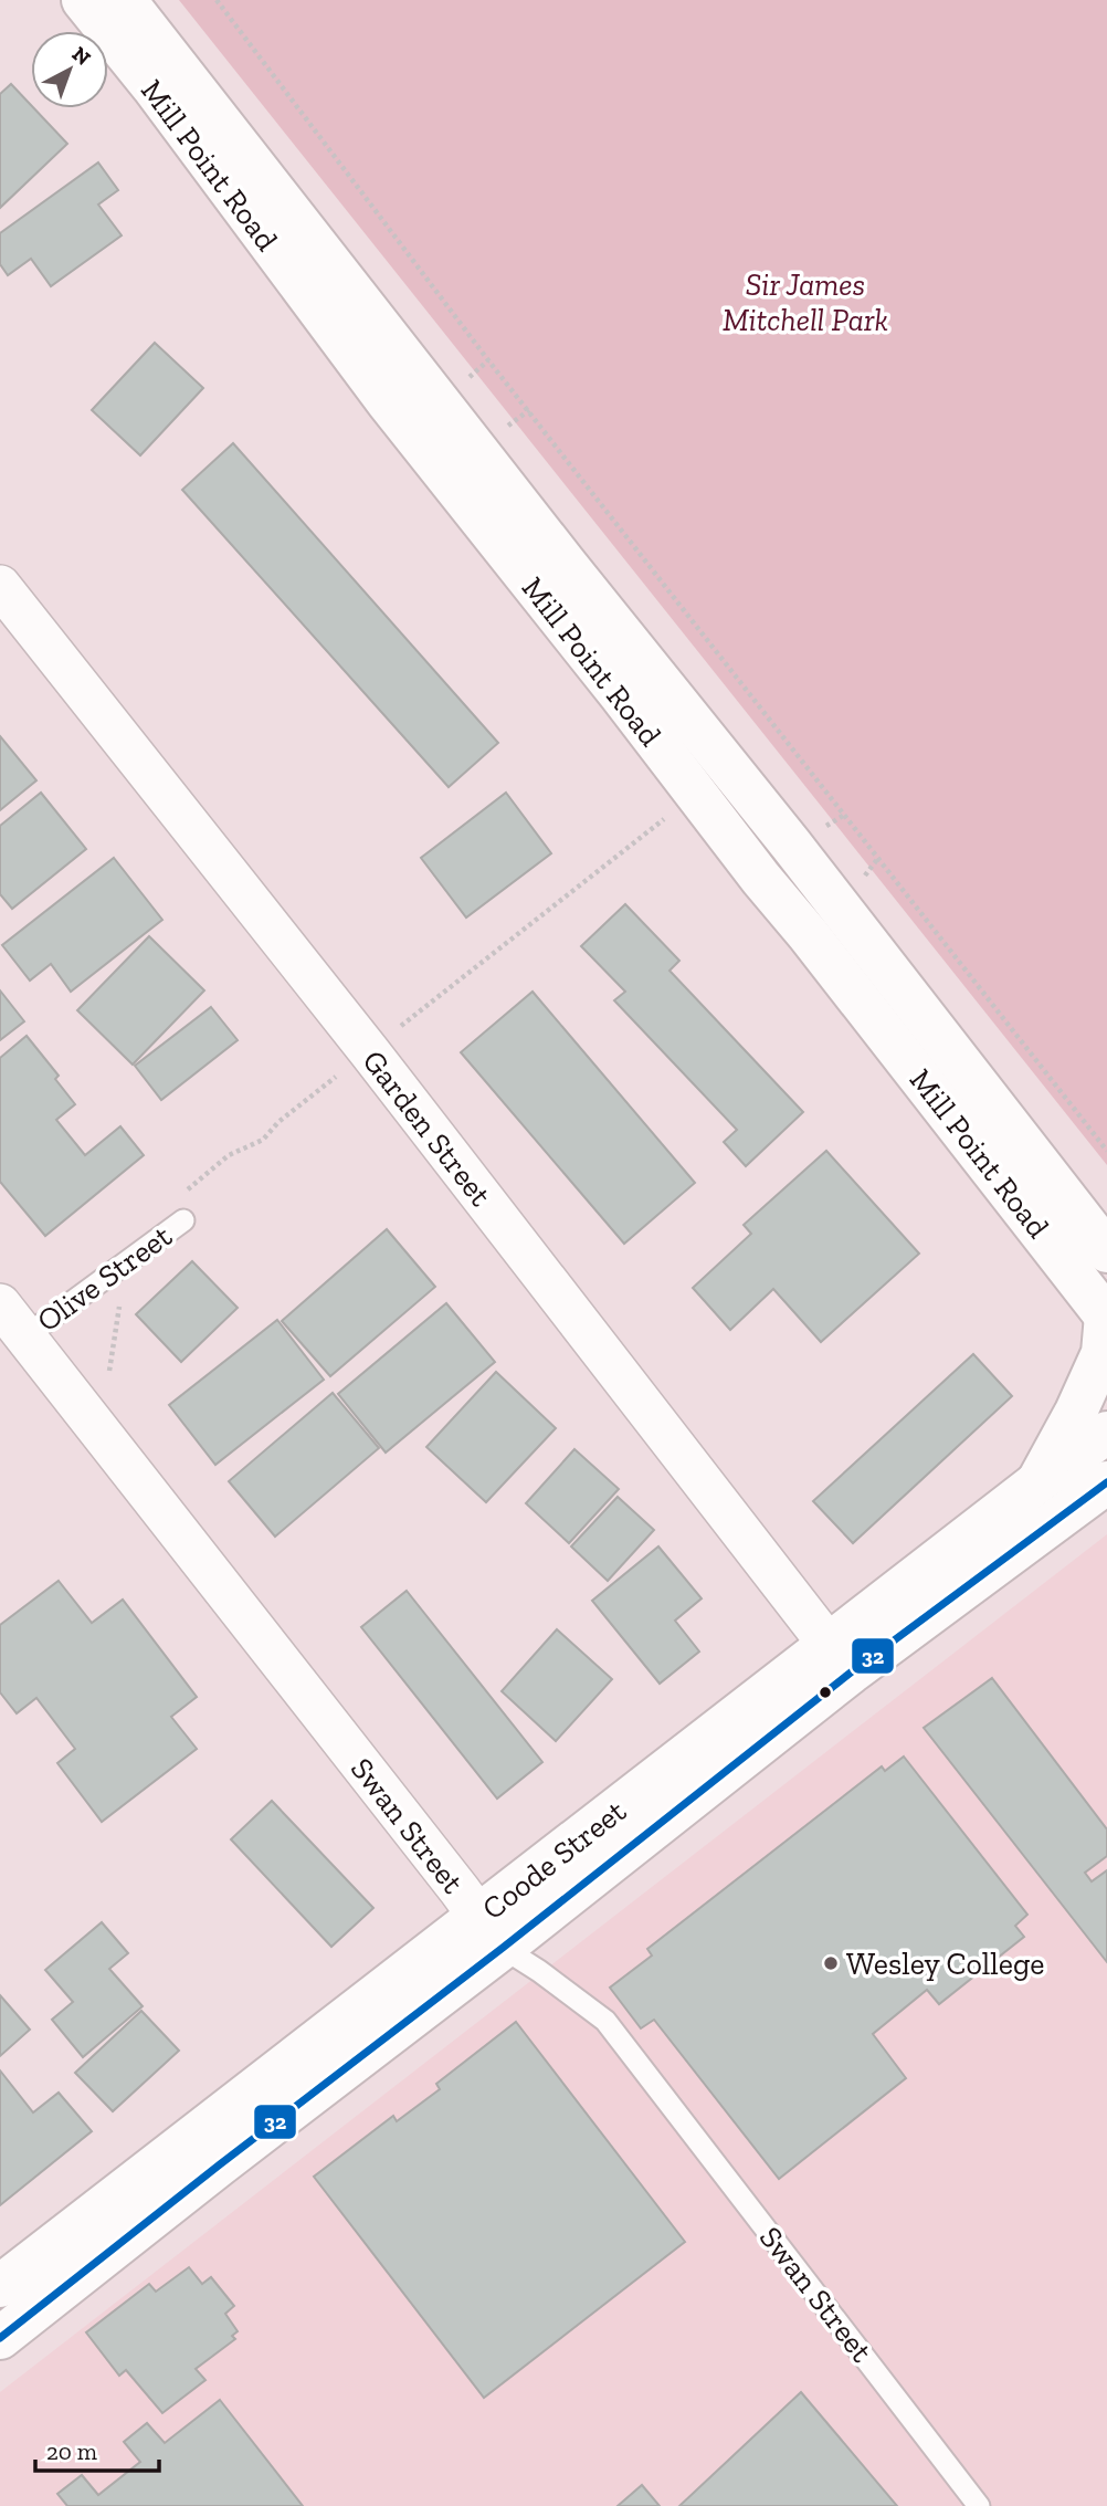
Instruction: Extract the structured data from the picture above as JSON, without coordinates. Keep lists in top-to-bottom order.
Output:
{
  "streets": {
    "main road": ["Mill Point Road", "Coode Street"],
    "street": ["Garden Street", "Swan Street"],
    "lane": ["Olive Street"]
  },
  "crossings": [
    ["Garden Street", "Coode Street"],
    ["Olive Street", "Swan Street"],
    ["Swan Street", "Coode Street"]
  ],
  "parks": ["Sir James Mitchell Park"],
  "places": ["Wesley College"],
  "lines": ["transit line 32"],
  "scale_bar": "20 m",
  "north": "top right"
}
